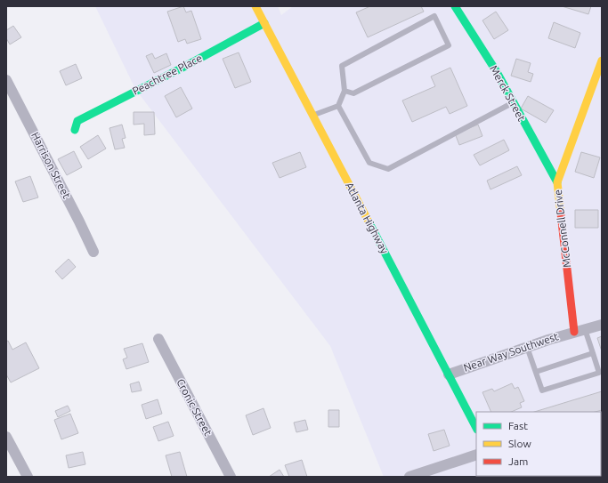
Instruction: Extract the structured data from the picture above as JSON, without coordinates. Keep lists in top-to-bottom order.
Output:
{
  "streets": {
    "street": [
      "Peachtree Place",
      "Merck Street",
      "Harrison Street",
      "Atlanta Highway",
      "McConnell Drive",
      "Near Way Southwest",
      "Cronic Street"
    ]
  },
  "crossings": [
    ["Peachtree Place", "Atlanta Highway"],
    ["Merck Street", "McConnell Drive"],
    ["Atlanta Highway", "Near Way Southwest"],
    ["McConnell Drive", "Near Way Southwest"]
  ],
  "legend": ["Fast", "Slow", "Jam"]
}
